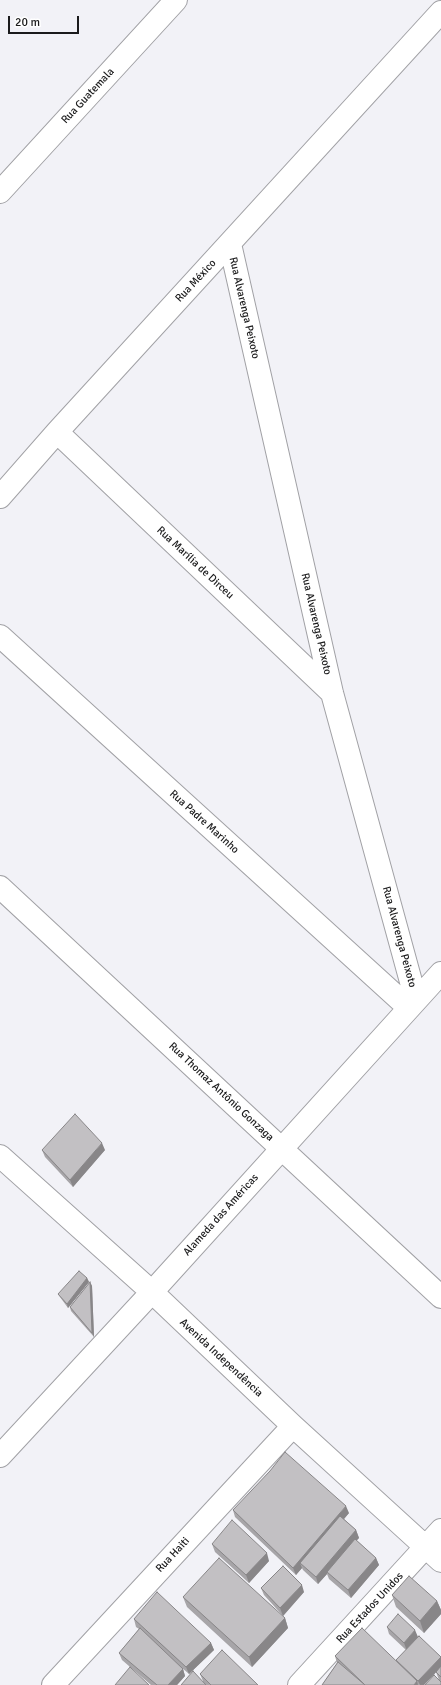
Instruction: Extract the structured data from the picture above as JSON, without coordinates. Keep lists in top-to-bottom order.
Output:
{
  "streets": {
    "street": [
      "Rua Guatemala",
      "Rua México",
      "Rua Alvarenga Peixoto",
      "Rua Marília de Dirceu",
      "Rua Padre Marinho",
      "Rua Thomaz Antônio Gonzaga",
      "Alameda das Américas",
      "Avenida Independência",
      "Rua Haiti",
      "Rua Estados Unidos"
    ]
  },
  "crossings": [
    ["Rua México", "Rua Alvarenga Peixoto"],
    ["Rua México", "Rua Marília de Dirceu"],
    ["Rua Alvarenga Peixoto", "Rua Marília de Dirceu"],
    ["Rua Alvarenga Peixoto", "Rua Padre Marinho"],
    ["Rua Alvarenga Peixoto", "Alameda das Américas"],
    ["Rua Padre Marinho", "Alameda das Américas"],
    ["Rua Thomaz Antônio Gonzaga", "Alameda das Américas"],
    ["Alameda das Américas", "Avenida Independência"],
    ["Avenida Independência", "Rua Haiti"],
    ["Avenida Independência", "Rua Estados Unidos"]
  ],
  "scale_bar": "20 m"
}
